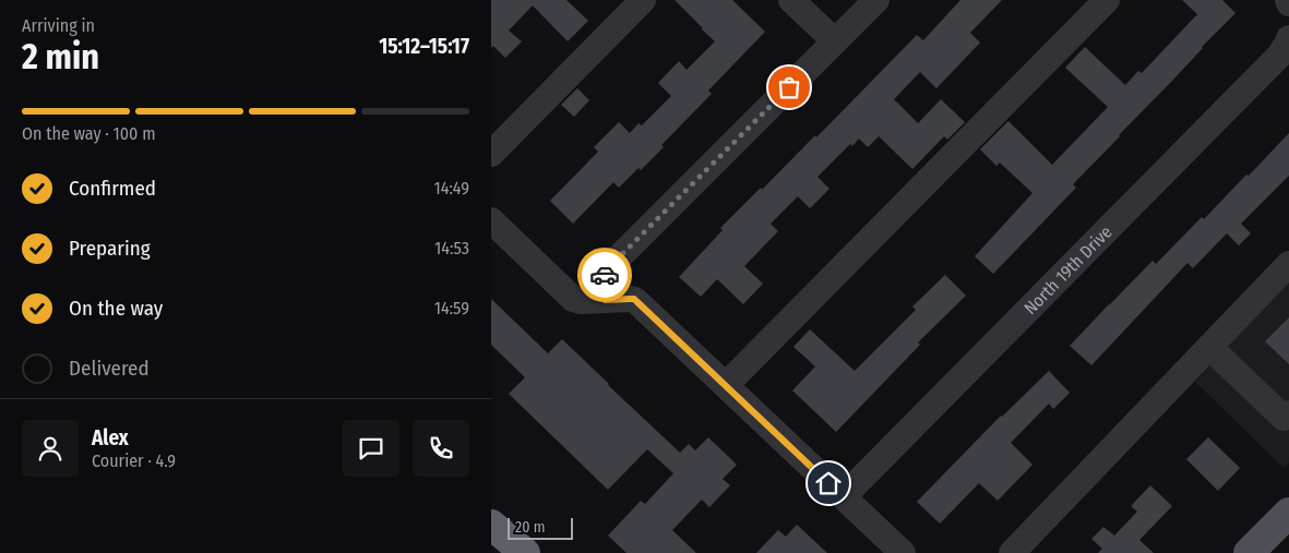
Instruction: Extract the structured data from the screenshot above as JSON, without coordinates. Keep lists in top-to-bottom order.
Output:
{
  "streets": {
    "street": ["North 19th Drive"]
  },
  "scale_bar": "20 m",
  "page": {
    "heading": ["2 min", "Arriving in", "15:12–15:17"],
    "panel": ["Alex", "Courier · 4.9"],
    "bar": "On the way · 100 m",
    "list": [
      ["Confirmed", "14:49"],
      ["Preparing", "14:53"],
      ["On the way", "14:59"],
      "Delivered"
    ],
    "scale": "20 m"
  }
}
